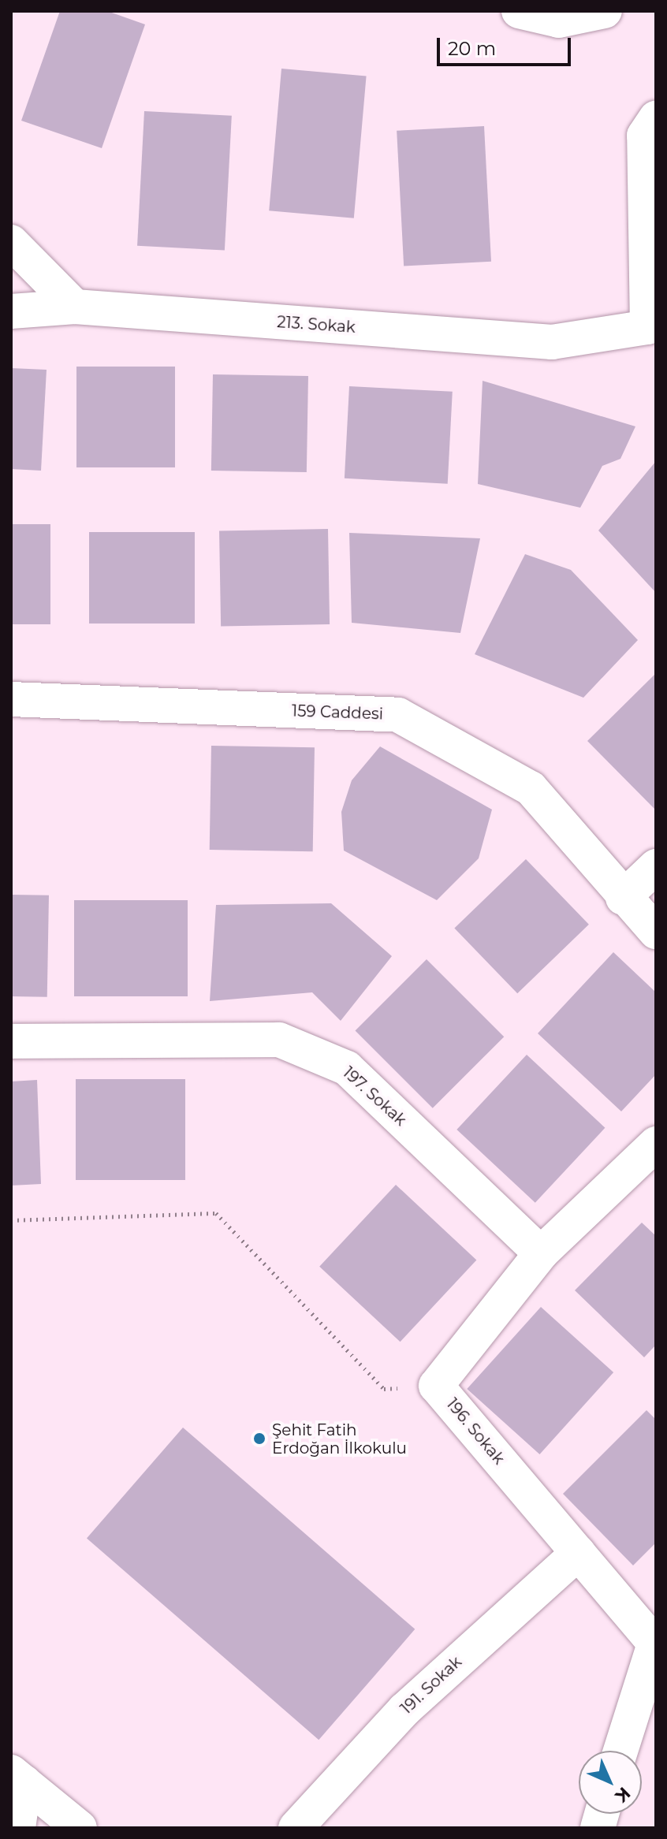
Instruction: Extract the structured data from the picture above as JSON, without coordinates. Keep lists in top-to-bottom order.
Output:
{
  "streets": {
    "street": [
      "213. Sokak",
      "159 Caddesi",
      "197. Sokak",
      "196. Sokak",
      "191. Sokak"
    ]
  },
  "crossings": [
    ["197. Sokak", "196. Sokak"],
    ["196. Sokak", "191. Sokak"]
  ],
  "places": ["Şehit Fatih Erdoğan İlkokulu"],
  "scale_bar": "20 m",
  "north": "bottom right"
}
